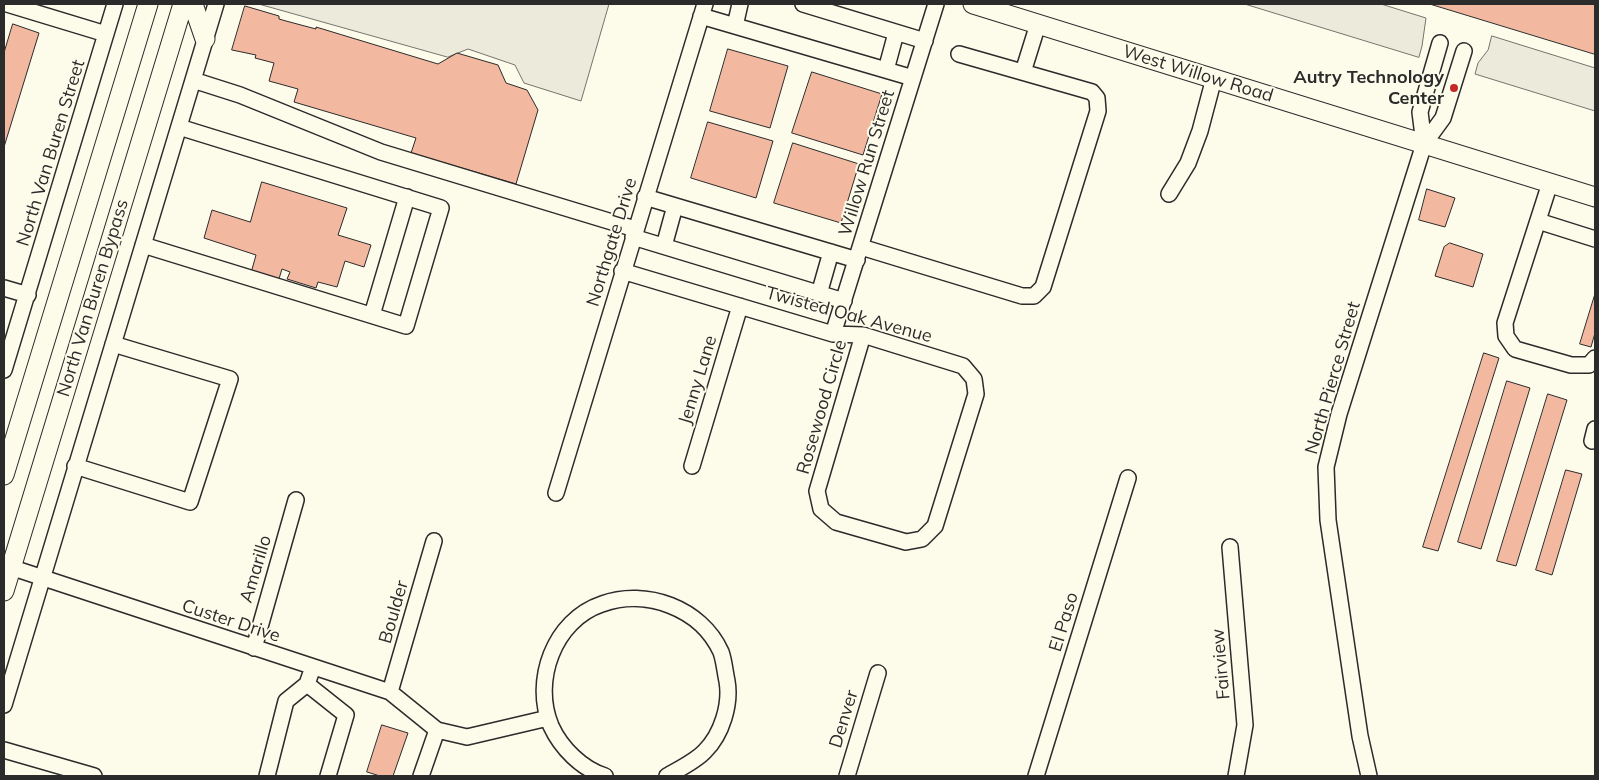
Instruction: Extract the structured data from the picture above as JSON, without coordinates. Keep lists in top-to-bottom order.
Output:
{
  "streets": {
    "main road": ["West Willow Road", "North Van Buren Bypass"],
    "street": [
      "North Van Buren Street",
      "Willow Run Street",
      "Northgate Drive",
      "Twisted Oak Avenue",
      "North Pierce Street",
      "Jenny Lane",
      "Rosewood Circle",
      "Amarillo",
      "Boulder",
      "Custer Drive",
      "El Paso",
      "Fairview",
      "Denver"
    ]
  },
  "crossings": [
    ["West Willow Road", "North Pierce Street"],
    ["Willow Run Street", "Twisted Oak Avenue"],
    ["Northgate Drive", "Twisted Oak Avenue"],
    ["North Van Buren Bypass", "Custer Drive"],
    ["Twisted Oak Avenue", "Jenny Lane"],
    ["Twisted Oak Avenue", "Rosewood Circle"],
    ["Amarillo", "Custer Drive"],
    ["Boulder", "Custer Drive"]
  ],
  "places": ["Autry Technology Center"]
}
